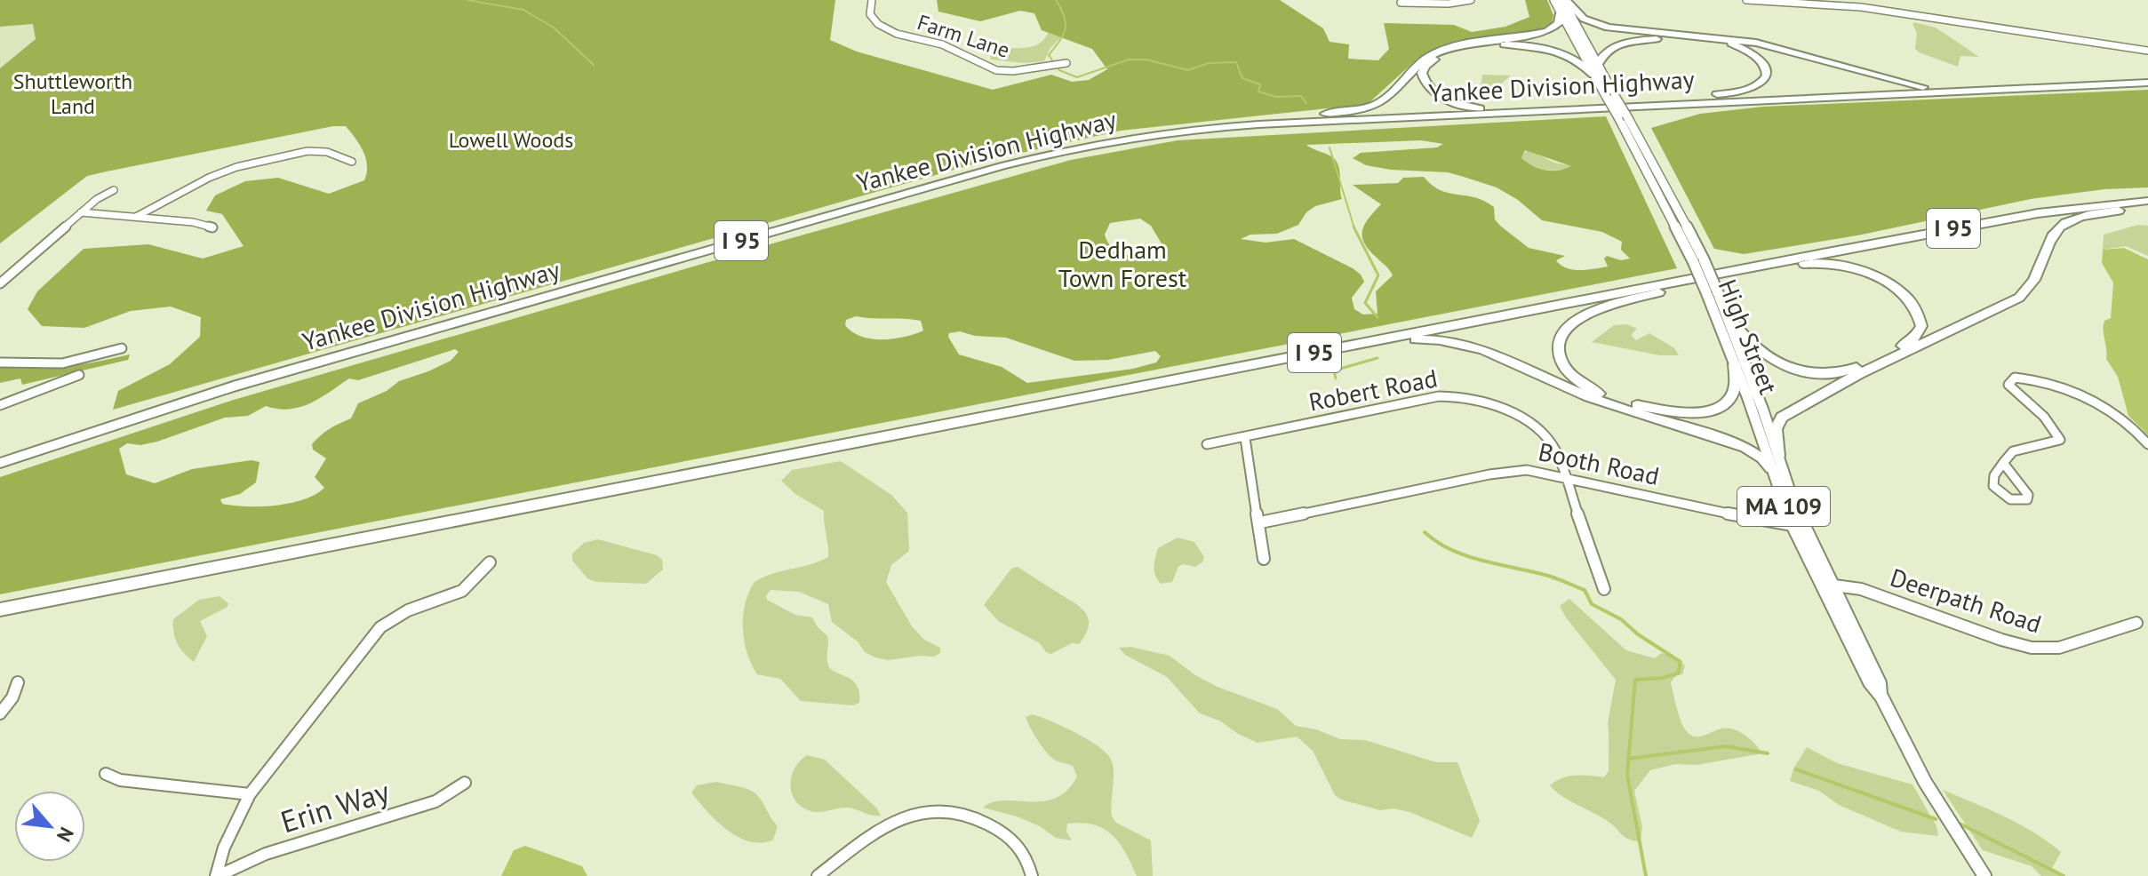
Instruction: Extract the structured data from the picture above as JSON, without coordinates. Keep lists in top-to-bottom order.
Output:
{
  "streets": {
    "highway": ["Yankee Division Highway", "I 95"],
    "main road": ["High Street", "MA 109"],
    "street": [
      "Farm Lane",
      "Robert Road",
      "Booth Road",
      "Deerpath Road",
      "Erin Way"
    ]
  },
  "crossings": [
    ["High Street", "Booth Road"],
    ["High Street", "Deerpath Road"],
    ["Robert Road", "Booth Road"]
  ],
  "parks": ["Shuttleworth Land", "Lowell Woods", "Dedham Town Forest"],
  "north": "bottom right"
}
